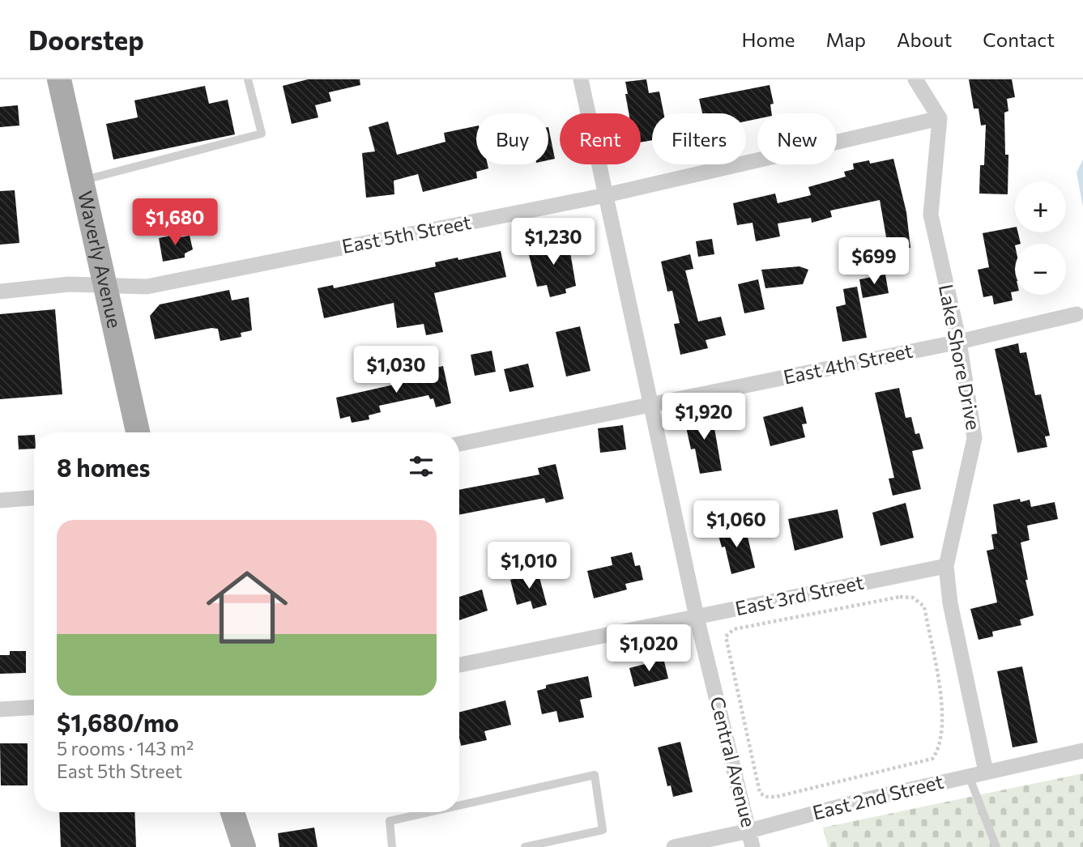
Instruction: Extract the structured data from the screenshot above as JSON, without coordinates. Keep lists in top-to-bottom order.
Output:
{
  "streets": {
    "main road": ["Waverly Avenue"],
    "street": [
      "East 5th Street",
      "Lake Shore Drive",
      "East 4th Street",
      "East 3rd Street",
      "Central Avenue",
      "East 2nd Street"
    ]
  },
  "crossings": [
    ["East 5th Street", "Waverly Avenue"],
    ["East 5th Street", "Lake Shore Drive"],
    ["East 5th Street", "Central Avenue"],
    ["Lake Shore Drive", "East 4th Street"],
    ["Lake Shore Drive", "East 3rd Street"],
    ["Lake Shore Drive", "East 2nd Street"],
    ["East 4th Street", "Central Avenue"],
    ["East 3rd Street", "Central Avenue"],
    ["Central Avenue", "East 2nd Street"]
  ],
  "page": {
    "header": "Doorstep",
    "nav": [
      "Home",
      "Map",
      "About",
      "Contact"
    ],
    "chip": [
      "Buy",
      "Rent",
      "Filters",
      "New"
    ],
    "map_buttons": ["+", "−"],
    "price": [
      "$1,680",
      "$1,230",
      "$699",
      "$1,030",
      "$1,920",
      "$1,060",
      "$1,010",
      "$1,020"
    ],
    "heading": "8 homes",
    "list": [
      {
        "name": "$1,680/mo",
        "note": "5 rooms · 143 m² · East 5th Street"
      }
    ]
  }
}
